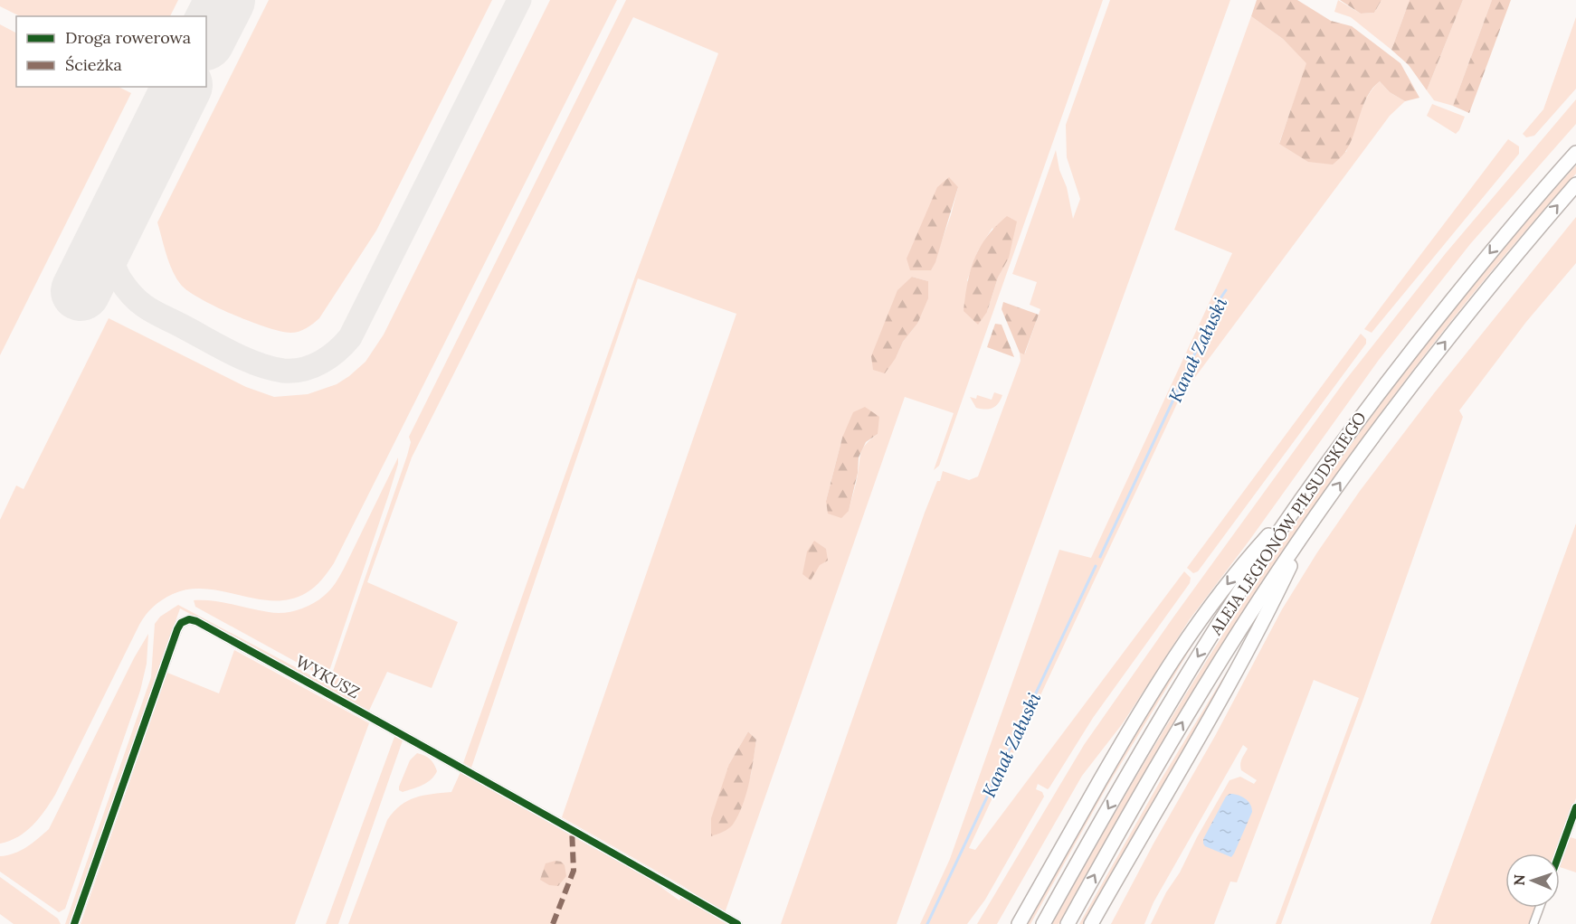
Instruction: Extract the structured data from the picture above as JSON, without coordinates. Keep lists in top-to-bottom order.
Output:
{
  "streets": {
    "highway": ["ALEJA LEGIONÓW PIŁSUDSKIEGO"],
    "street": ["WYKUSZ"]
  },
  "water": ["Kanał Załuski"],
  "legend": ["Droga rowerowa", "Ścieżka"],
  "north": "left"
}
